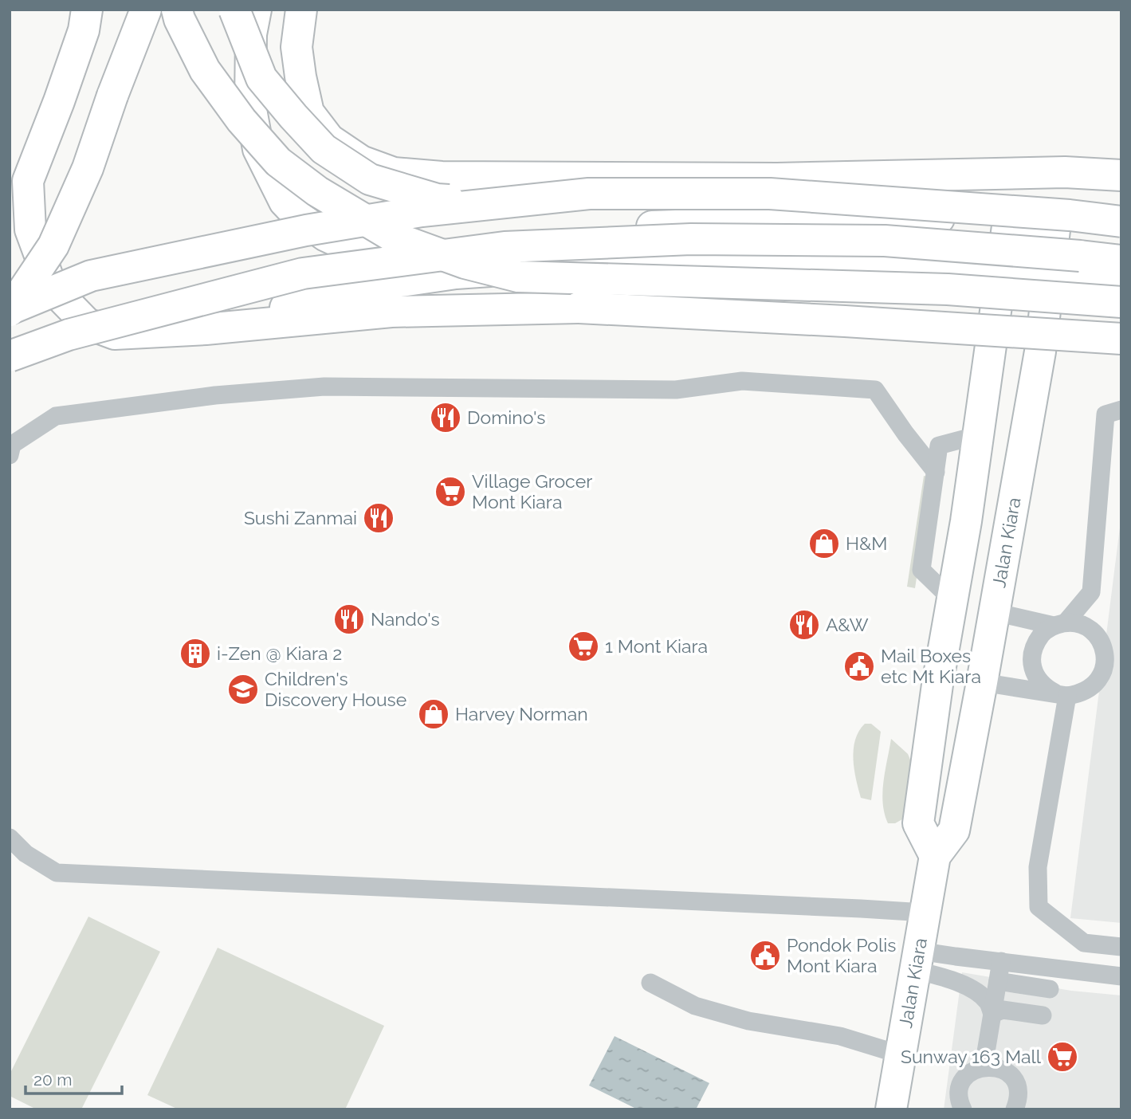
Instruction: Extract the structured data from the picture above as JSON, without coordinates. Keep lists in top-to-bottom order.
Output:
{
  "streets": {
    "main road": ["Jalan Kiara"]
  },
  "places": {
    "restaurant": [
      "Domino's",
      "Sushi Zanmai",
      "Nando's",
      "A&W"
    ],
    "supermarket": ["Village Grocer Mont Kiara", "1 Mont Kiara", "Sunway 163 Mall"],
    "shop": ["H&M", "Harvey Norman"],
    "building": ["i-Zen @ Kiara 2"],
    "public building": ["Mail Boxes etc Mt Kiara", "Pondok Polis Mont Kiara"],
    "school or university": ["Children's Discovery House"]
  },
  "scale_bar": "20 m"
}
